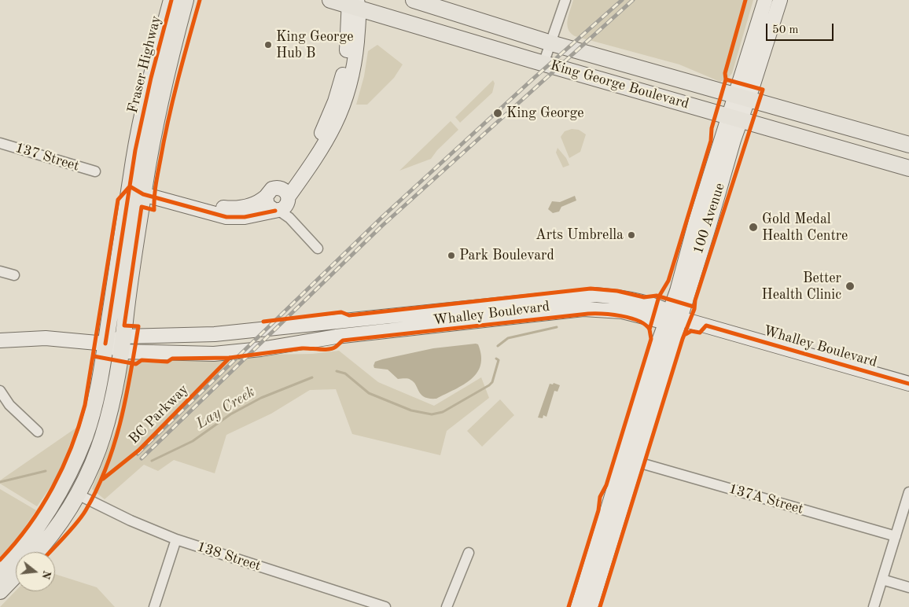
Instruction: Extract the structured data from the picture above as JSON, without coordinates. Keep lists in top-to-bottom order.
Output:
{
  "streets": {
    "main road": [
      "Fraser Highway",
      "King George Boulevard",
      "100 Avenue",
      "Whalley Boulevard"
    ],
    "street": ["137 Street", "137A Street", "138 Street"],
    "cycle path": ["BC Parkway"]
  },
  "crossings": [
    ["Fraser Highway", "Whalley Boulevard"],
    ["Fraser Highway", "138 Street"],
    ["King George Boulevard", "100 Avenue"],
    ["100 Avenue", "Whalley Boulevard"],
    ["100 Avenue", "137A Street"]
  ],
  "water": ["Lay Creek"],
  "places": [
    "King George Hub B",
    "King George",
    "Gold Medal Health Centre",
    "Arts Umbrella",
    "Park Boulevard",
    "Better Health Clinic"
  ],
  "scale_bar": "50 m",
  "north": "right"
}
